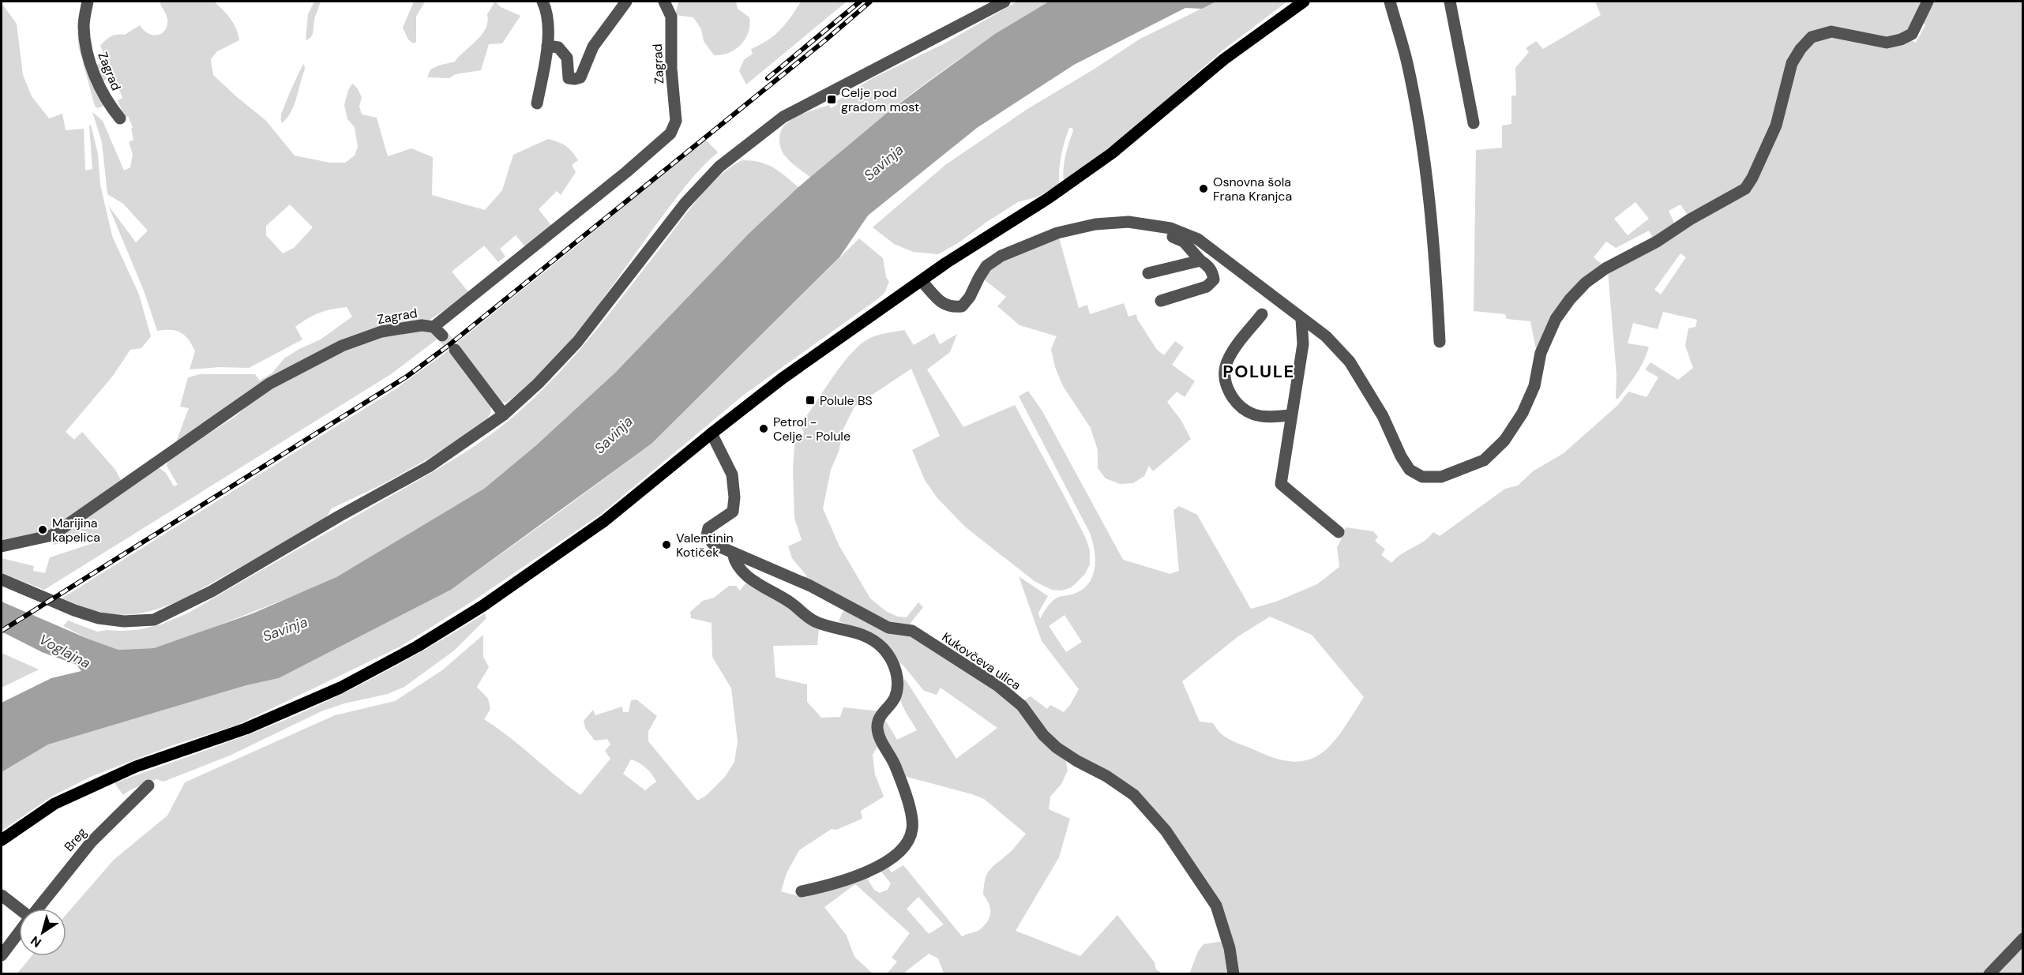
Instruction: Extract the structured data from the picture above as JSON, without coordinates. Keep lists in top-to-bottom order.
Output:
{
  "streets": {
    "street": ["Zagrad", "Kukovčeva ulica", "Breg"]
  },
  "districts": ["POLULE"],
  "water": ["Savinja", "Voglajna"],
  "places": {
    "transit": ["Celje pod gradom most", "Polule BS"],
    "other": [
      "Osnovna šola Frana Kranjca",
      "Petrol - Celje - Polule",
      "Marijina kapelica",
      "Valentinin Kotiček"
    ]
  },
  "north": "bottom left"
}
